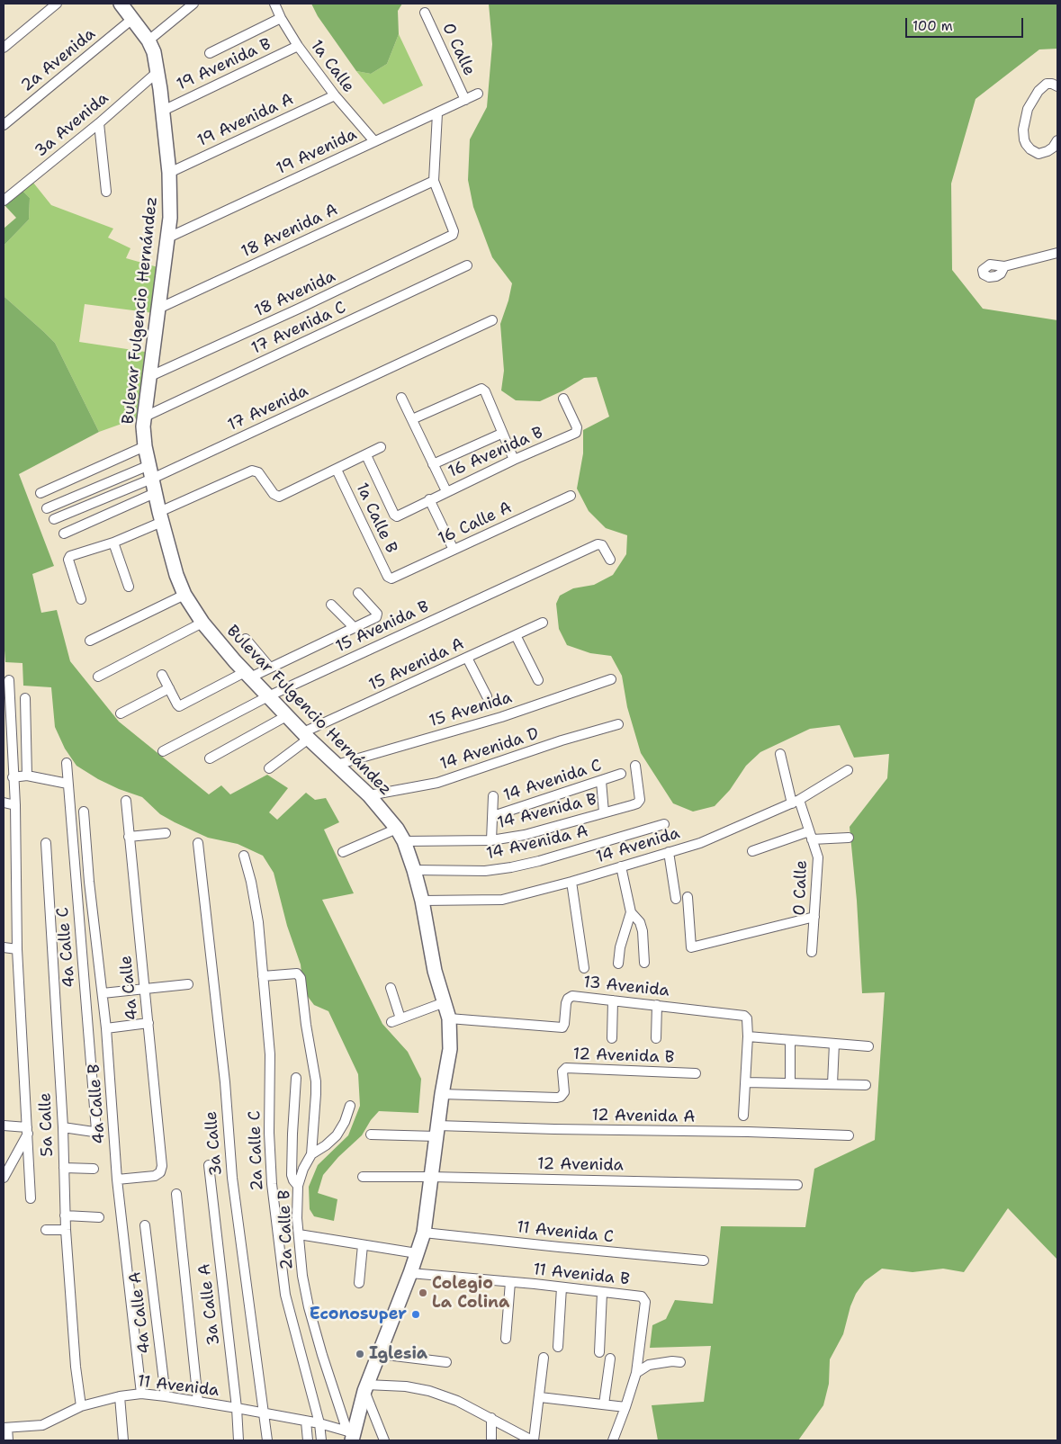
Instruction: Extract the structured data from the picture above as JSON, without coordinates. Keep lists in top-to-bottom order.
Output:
{
  "streets": {
    "street": [
      "0 Calle",
      "2a Avenida",
      "19 Avenida B",
      "1a Calle",
      "19 Avenida A",
      "3a Avenida",
      "19 Avenida",
      "18 Avenida A",
      "18 Avenida",
      "Bulevar Fulgencio Hernández",
      "17 Avenida C",
      "17 Avenida",
      "16 Avenida B",
      "1a Calle B",
      "16 Calle A",
      "15 Avenida B",
      "15 Avenida A",
      "15 Avenida",
      "14 Avenida D",
      "14 Avenida C",
      "14 Avenida B",
      "14 Avenida A",
      "14 Avenida",
      "4a Calle C",
      "13 Avenida",
      "4a Calle",
      "12 Avenida B",
      "4a Calle B",
      "12 Avenida A",
      "5a Calle",
      "3a Calle",
      "2a Calle C",
      "12 Avenida",
      "2a Calle B",
      "11 Avenida C",
      "11 Avenida B",
      "3a Calle A",
      "4a Calle A",
      "11 Avenida"
    ]
  },
  "crossings": [
    ["0 Calle", "19 Avenida"],
    ["0 Calle", "14 Avenida"],
    ["2a Avenida", "Bulevar Fulgencio Hernández"],
    ["19 Avenida B", "1a Calle"],
    ["19 Avenida B", "Bulevar Fulgencio Hernández"],
    ["1a Calle", "19 Avenida A"],
    ["1a Calle", "19 Avenida"],
    ["19 Avenida A", "Bulevar Fulgencio Hernández"],
    ["3a Avenida", "Bulevar Fulgencio Hernández"],
    ["19 Avenida", "Bulevar Fulgencio Hernández"],
    ["18 Avenida A", "18 Avenida"],
    ["18 Avenida A", "Bulevar Fulgencio Hernández"],
    ["18 Avenida", "Bulevar Fulgencio Hernández"],
    ["Bulevar Fulgencio Hernández", "17 Avenida C"],
    ["Bulevar Fulgencio Hernández", "17 Avenida"],
    ["Bulevar Fulgencio Hernández", "15 Avenida B"],
    ["Bulevar Fulgencio Hernández", "15 Avenida A"],
    ["Bulevar Fulgencio Hernández", "15 Avenida"],
    ["Bulevar Fulgencio Hernández", "14 Avenida D"],
    ["Bulevar Fulgencio Hernández", "14 Avenida B"],
    ["Bulevar Fulgencio Hernández", "14 Avenida A"],
    ["Bulevar Fulgencio Hernández", "14 Avenida"],
    ["Bulevar Fulgencio Hernández", "13 Avenida"],
    ["Bulevar Fulgencio Hernández", "12 Avenida B"],
    ["Bulevar Fulgencio Hernández", "12 Avenida A"],
    ["Bulevar Fulgencio Hernández", "12 Avenida"],
    ["Bulevar Fulgencio Hernández", "2a Calle B"],
    ["Bulevar Fulgencio Hernández", "11 Avenida C"],
    ["Bulevar Fulgencio Hernández", "11 Avenida B"],
    ["Bulevar Fulgencio Hernández", "11 Avenida"],
    ["1a Calle B", "16 Calle A"],
    ["4a Calle C", "5a Calle"],
    ["4a Calle", "4a Calle B"],
    ["4a Calle B", "11 Avenida"],
    ["5a Calle", "11 Avenida"],
    ["3a Calle", "11 Avenida"],
    ["2a Calle C", "2a Calle B"],
    ["2a Calle C", "11 Avenida"],
    ["2a Calle B", "11 Avenida"],
    ["3a Calle A", "11 Avenida"],
    ["4a Calle A", "11 Avenida"]
  ],
  "places": ["Colegio La Colina", "Econosuper", "Iglesia"],
  "scale_bar": "100 m"
}
